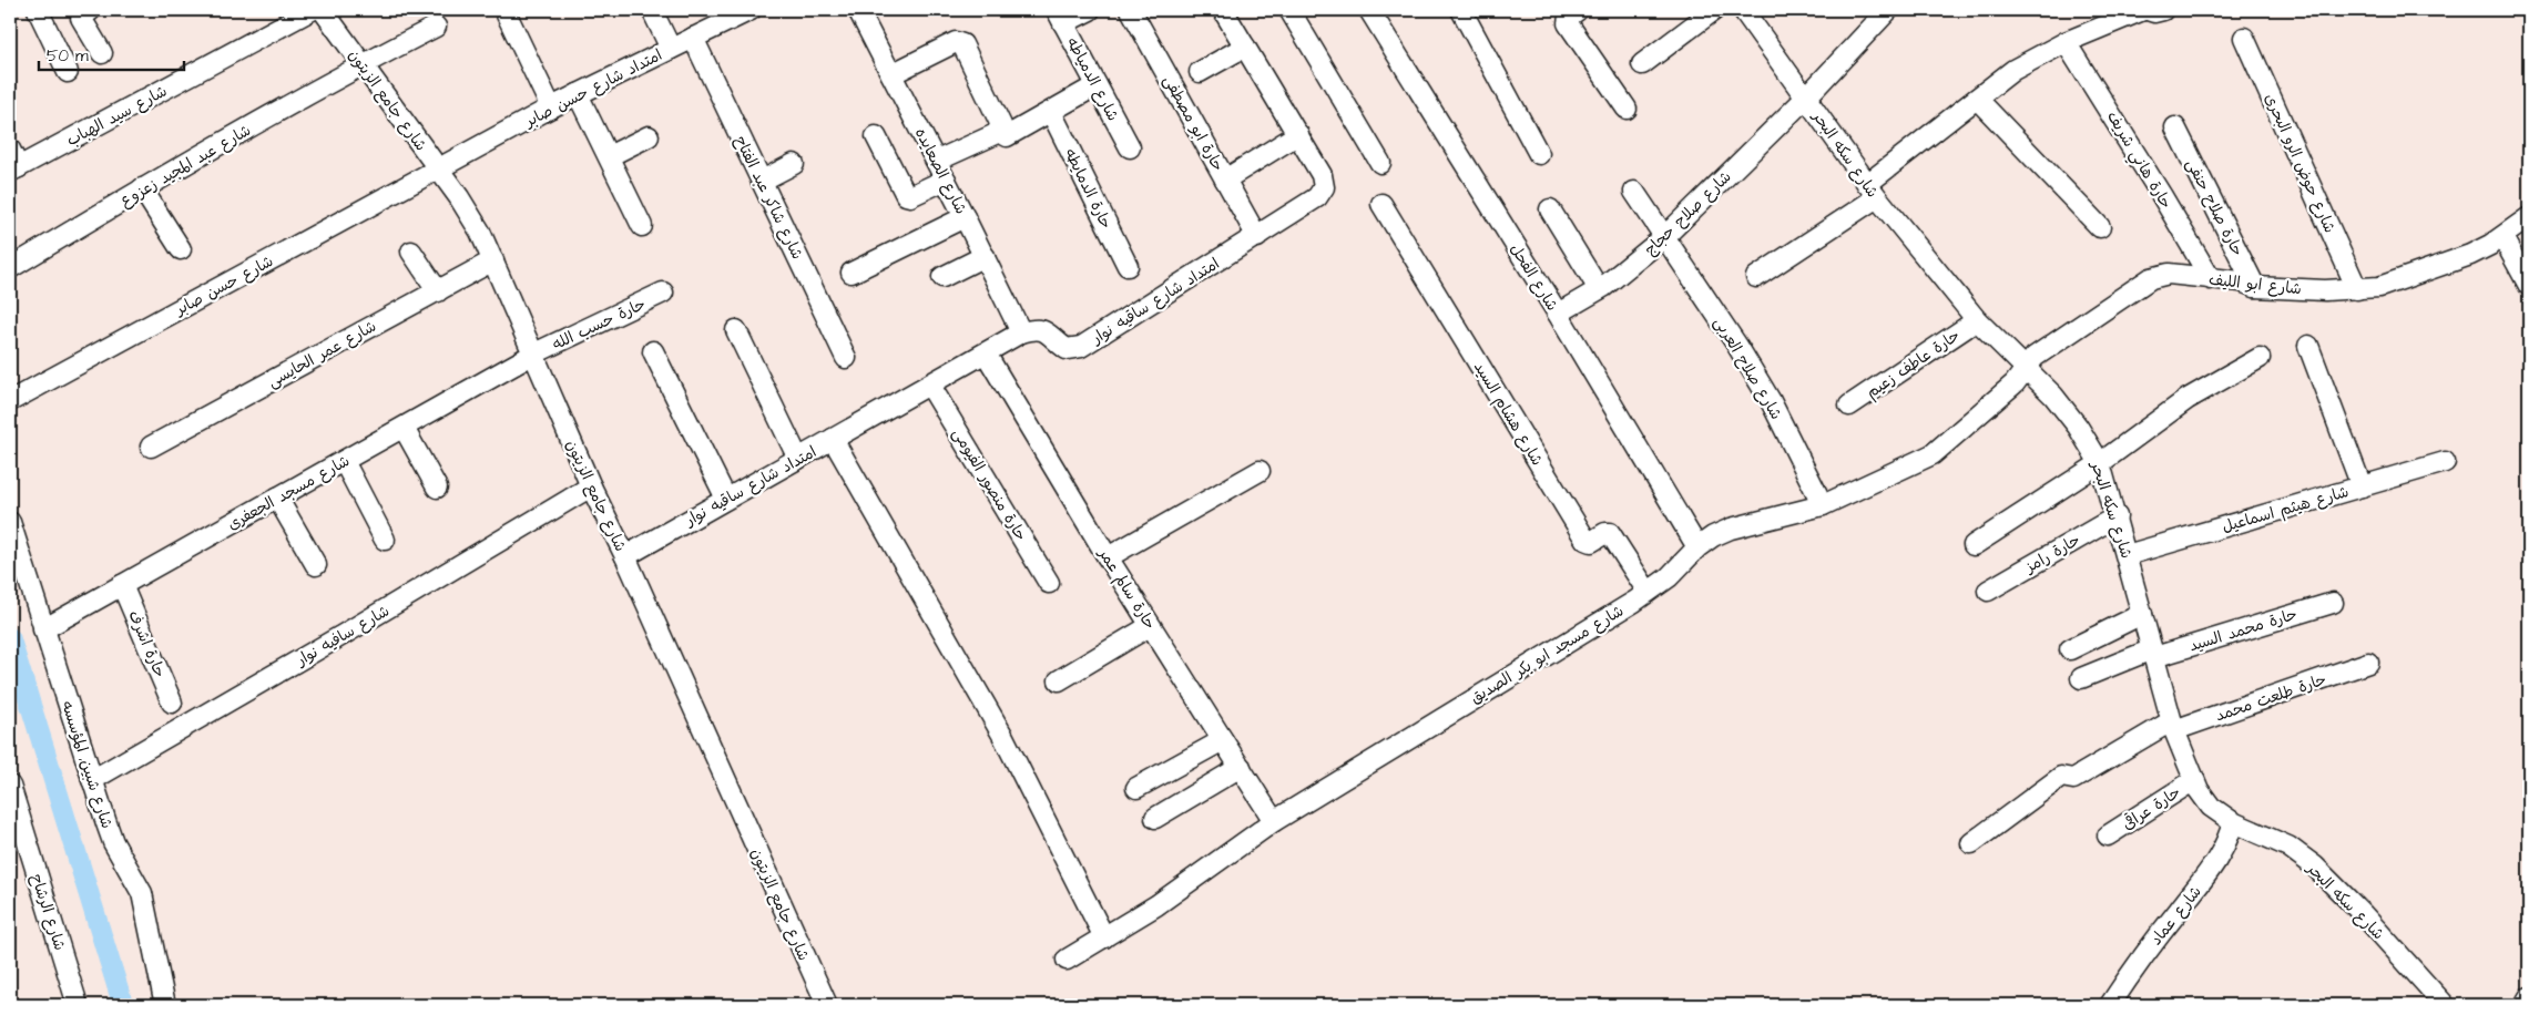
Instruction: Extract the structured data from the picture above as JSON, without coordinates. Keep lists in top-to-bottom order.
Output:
{
  "streets": {
    "street": [
      "شارع الدمياطه",
      "امتداد شارع حسن صابر",
      "شارع جامع الزيتون",
      "شارع سيد الهباب",
      "حارة ابو مصطفى",
      "شارع سكه البحر",
      "حارة هاني شريف",
      "شارع حوض الرو البحرى",
      "شارع عبد المجيد زعزوع",
      "شارع الصعايده",
      "حارة الدمايطه",
      "شارع شاكر عبد الفتاح",
      "حارة صلاح حنفى",
      "شارع صلاح حجاج",
      "شارع الفحل",
      "شارع ابو الليف",
      "شارع حسن صابر",
      "امتداد شارع ساقيه نوار",
      "حارة حسب الله",
      "شارع عمر الحايسى",
      "حارة عاطف زعيم",
      "شارع صلاح العربى",
      "شارع هشام السيد",
      "حارة منصور الفيومى",
      "شارع مسجد الجعفرى",
      "شارع هيثم اسماعيل",
      "حارة رامز",
      "حارة سالم عمر",
      "حارة محمد السيد",
      "شارع سافيه نوار",
      "حارة اشرف",
      "شارع مسجد ابو بكر الصديق",
      "حارة طلعت محمد",
      "شارع شبين, المؤسسه",
      "حارة عراقى",
      "شارع الرشاح",
      "شارع عماد"
    ]
  },
  "crossings": [
    ["امتداد شارع حسن صابر", "شارع جامع الزيتون"],
    ["امتداد شارع حسن صابر", "شارع شاكر عبد الفتاح"],
    ["امتداد شارع حسن صابر", "شارع حسن صابر"],
    ["شارع جامع الزيتون", "شارع عبد المجيد زعزوع"],
    ["شارع جامع الزيتون", "شارع حسن صابر"],
    ["شارع جامع الزيتون", "امتداد شارع ساقيه نوار"],
    ["شارع جامع الزيتون", "حارة حسب الله"],
    ["شارع جامع الزيتون", "شارع عمر الحايسى"],
    ["شارع جامع الزيتون", "شارع مسجد الجعفرى"],
    ["شارع جامع الزيتون", "شارع سافيه نوار"],
    ["حارة ابو مصطفى", "امتداد شارع ساقيه نوار"],
    ["شارع سكه البحر", "شارع صلاح حجاج"],
    ["شارع سكه البحر", "شارع ابو الليف"],
    ["شارع سكه البحر", "حارة عاطف زعيم"],
    ["شارع سكه البحر", "شارع هيثم اسماعيل"],
    ["شارع سكه البحر", "حارة رامز"],
    ["شارع سكه البحر", "حارة محمد السيد"],
    ["شارع سكه البحر", "شارع مسجد ابو بكر الصديق"],
    ["شارع سكه البحر", "حارة طلعت محمد"],
    ["شارع سكه البحر", "حارة عراقى"],
    ["شارع سكه البحر", "شارع عماد"],
    ["حارة هاني شريف", "شارع ابو الليف"],
    ["شارع حوض الرو البحرى", "شارع ابو الليف"],
    ["شارع الصعايده", "امتداد شارع ساقيه نوار"],
    ["حارة صلاح حنفى", "شارع ابو الليف"],
    ["شارع صلاح حجاج", "شارع الفحل"],
    ["شارع صلاح حجاج", "شارع صلاح العربى"],
    ["شارع الفحل", "شارع مسجد ابو بكر الصديق"],
    ["شارع ابو الليف", "شارع مسجد ابو بكر الصديق"],
    ["امتداد شارع ساقيه نوار", "حارة منصور الفيومى"],
    ["امتداد شارع ساقيه نوار", "حارة سالم عمر"],
    ["حارة حسب الله", "شارع مسجد الجعفرى"],
    ["شارع صلاح العربى", "شارع مسجد ابو بكر الصديق"],
    ["شارع هشام السيد", "شارع مسجد ابو بكر الصديق"],
    ["شارع مسجد الجعفرى", "حارة اشرف"],
    ["شارع مسجد الجعفرى", "شارع شبين, المؤسسه"],
    ["حارة سالم عمر", "شارع مسجد ابو بكر الصديق"],
    ["شارع سافيه نوار", "شارع شبين, المؤسسه"]
  ],
  "scale_bar": "50 m"
}
